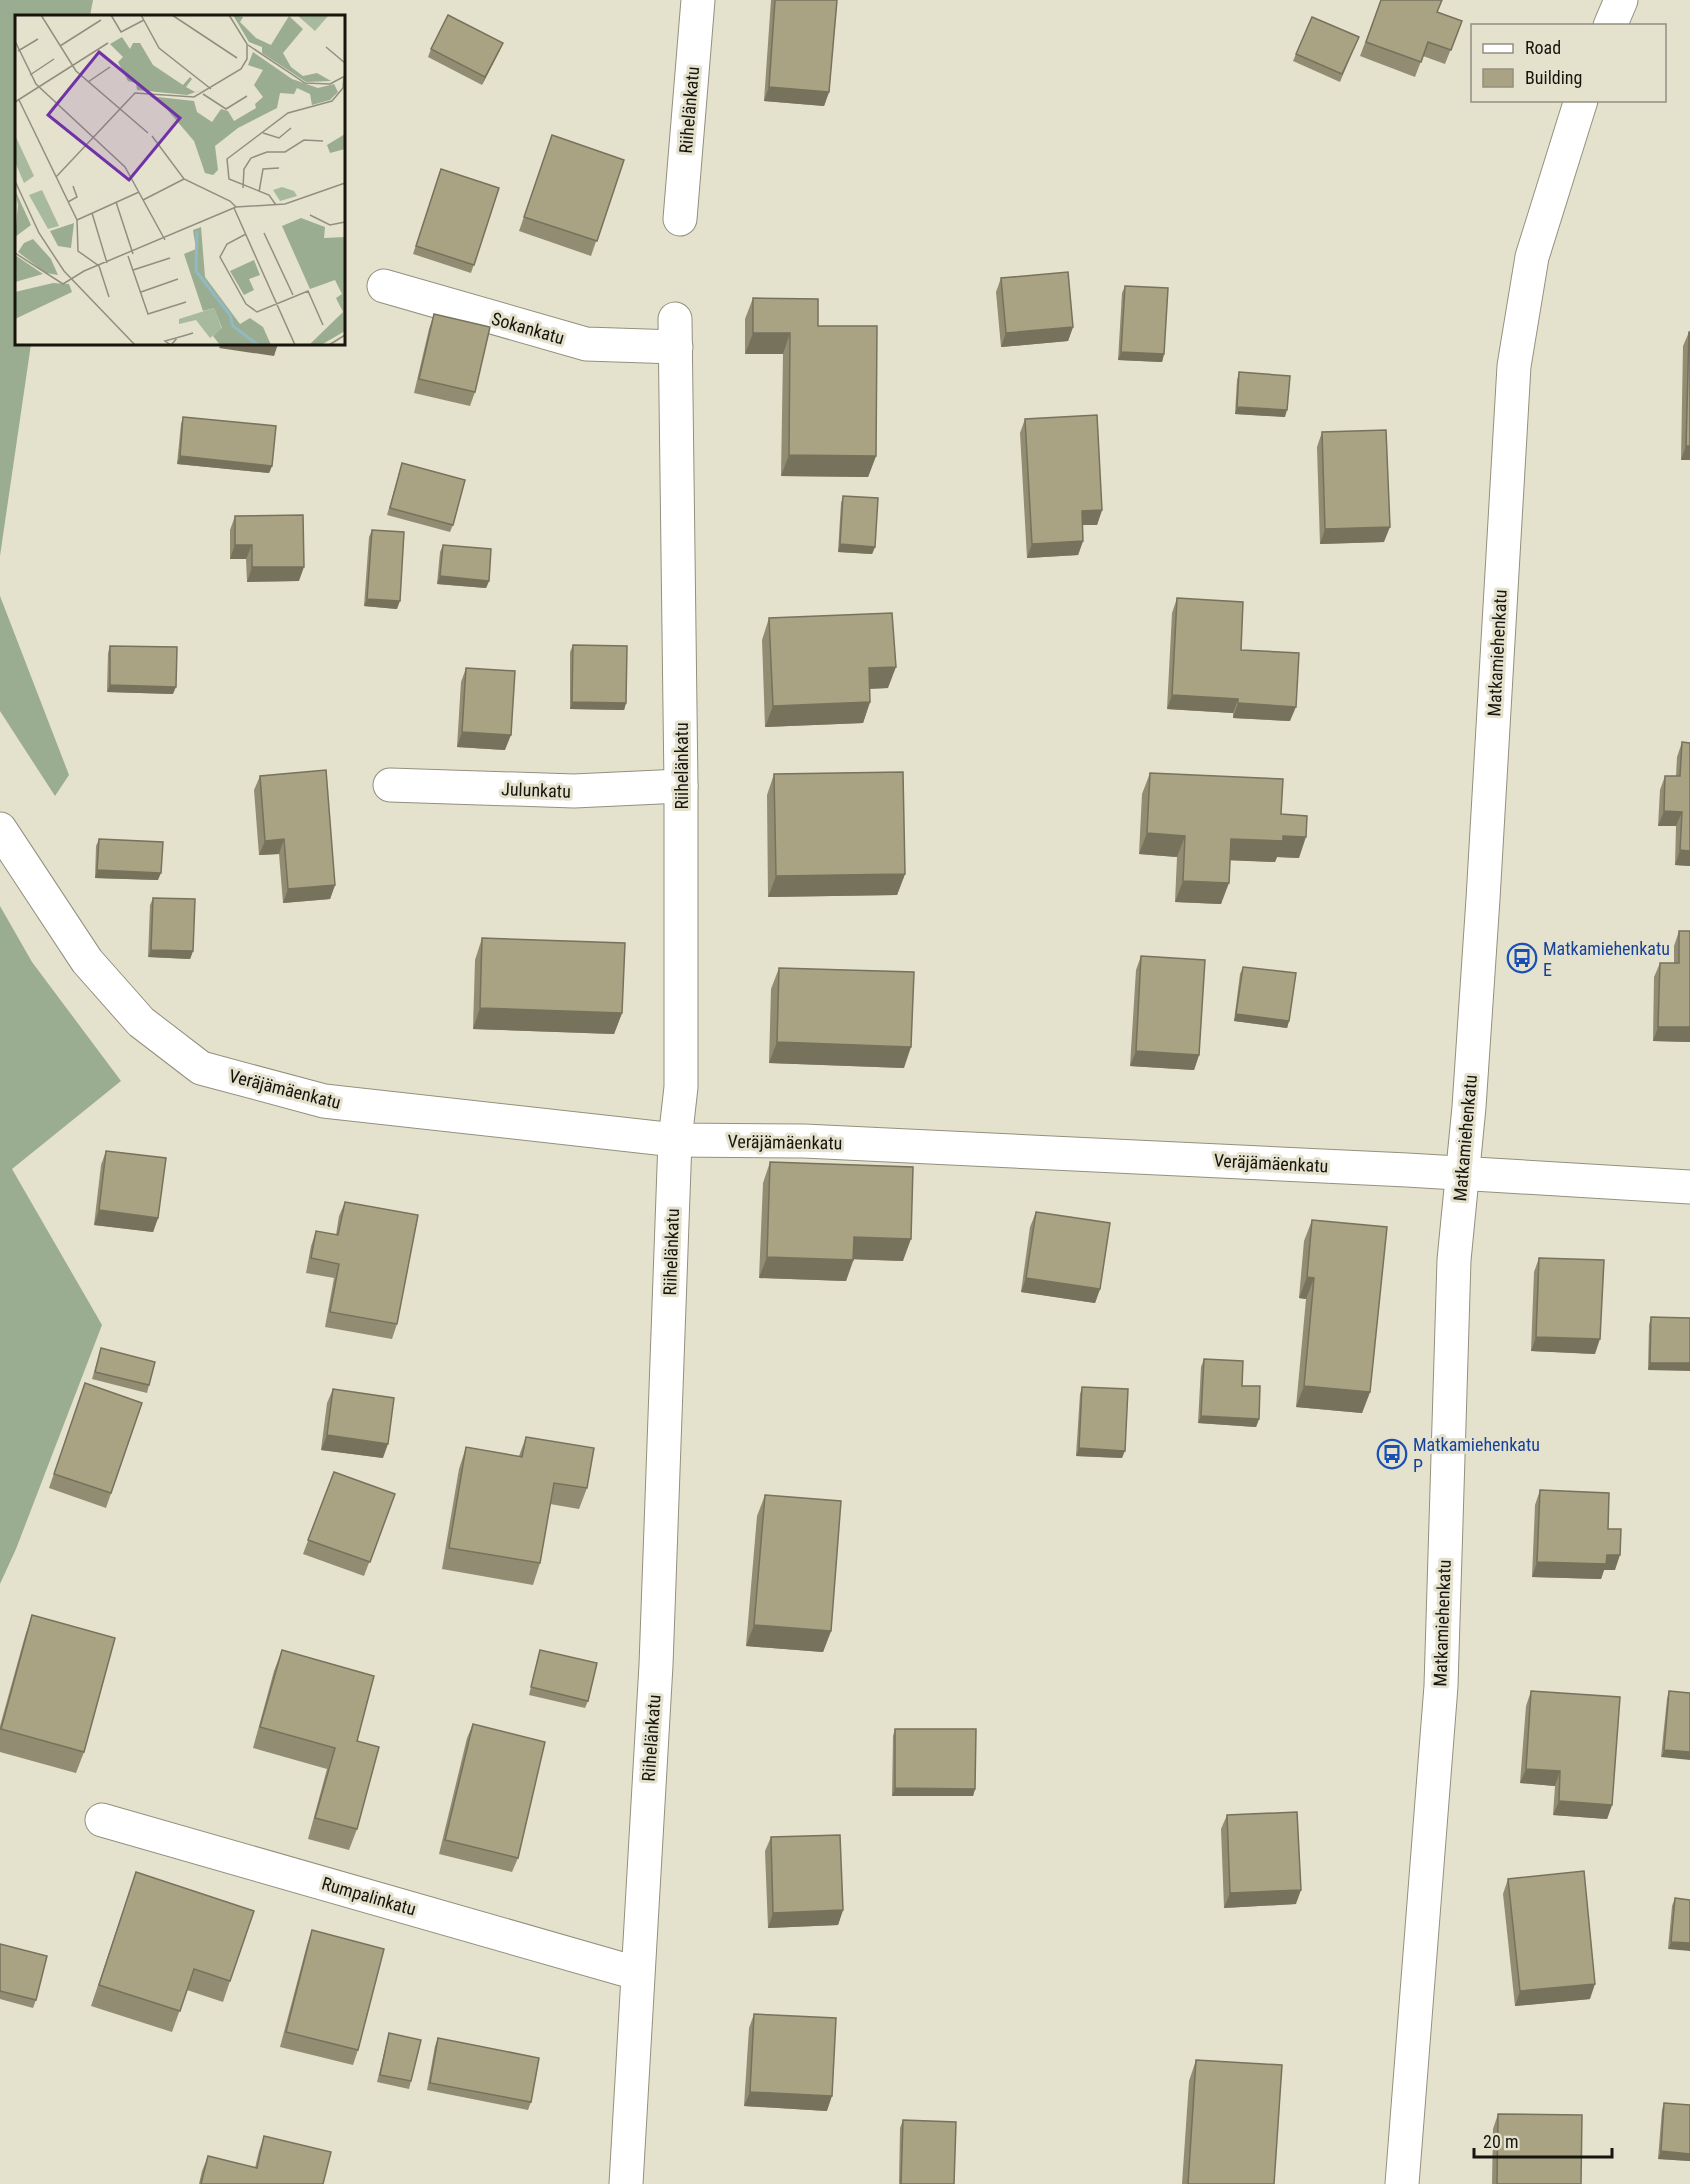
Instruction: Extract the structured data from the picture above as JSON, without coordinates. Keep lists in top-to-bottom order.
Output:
{
  "streets": {
    "street": [
      "Riihelänkatu",
      "Sokankatu",
      "Matkamiehenkatu",
      "Julunkatu",
      "Veräjämäenkatu",
      "Rumpalinkatu"
    ]
  },
  "crossings": [
    ["Riihelänkatu", "Sokankatu"],
    ["Riihelänkatu", "Julunkatu"],
    ["Riihelänkatu", "Veräjämäenkatu"],
    ["Riihelänkatu", "Rumpalinkatu"],
    ["Matkamiehenkatu", "Veräjämäenkatu"]
  ],
  "places": {
    "bus stop": ["Matkamiehenkatu E", "Matkamiehenkatu P"]
  },
  "legend": ["Road", "Building"],
  "scale_bar": "20 m"
}
